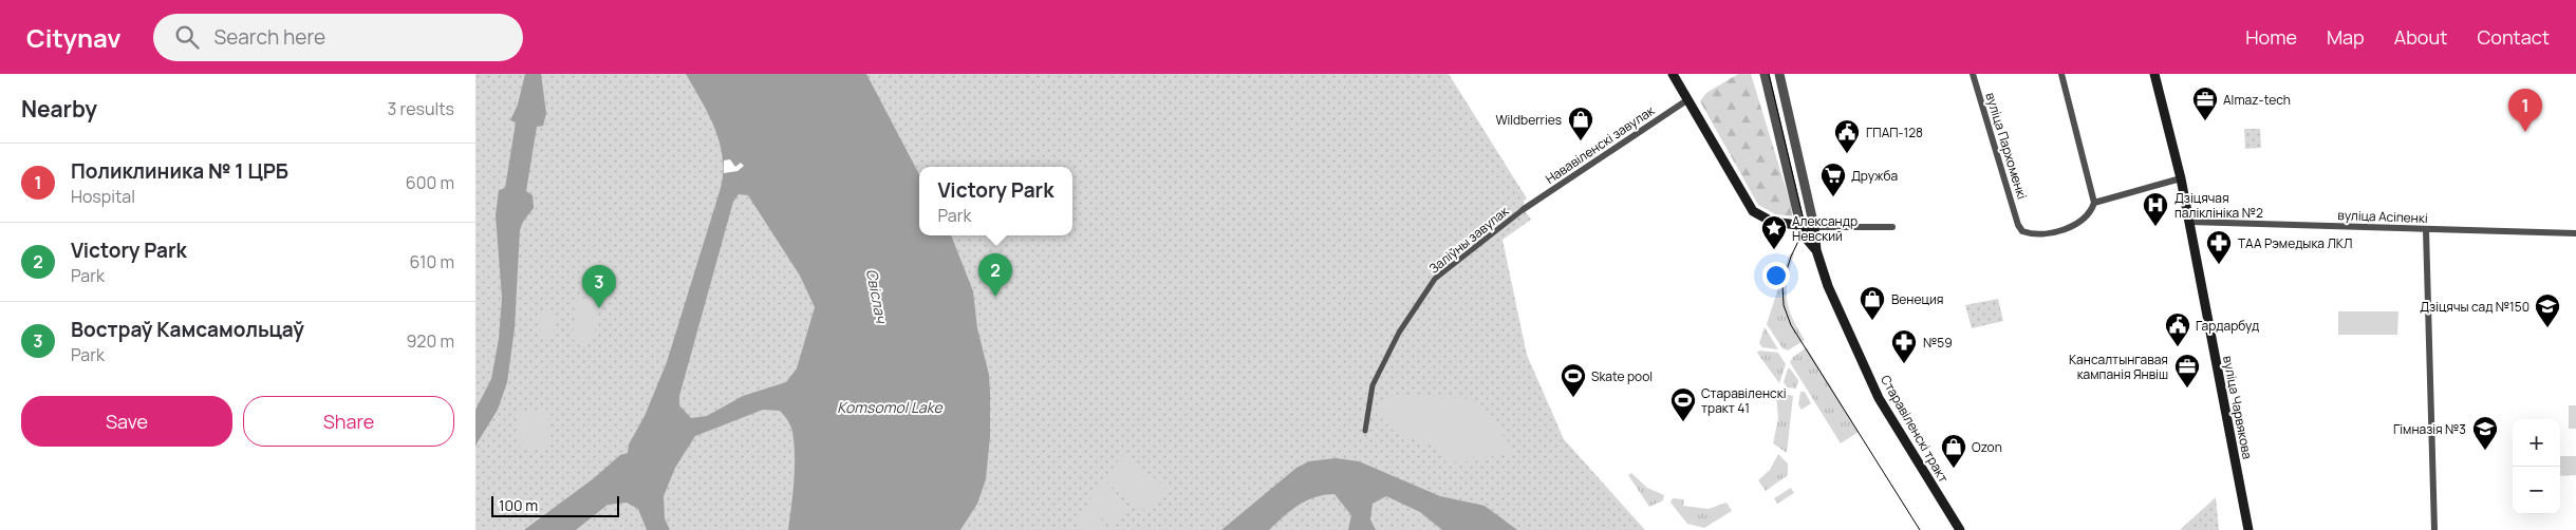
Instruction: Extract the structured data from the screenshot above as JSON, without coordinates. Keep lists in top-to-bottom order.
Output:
{
  "streets": {
    "main road": ["вуліца Чарвякова", "Старавіленскі тракт"],
    "street": [
      "Нававіленскі завулак",
      "вуліца Пархоменкі",
      "вуліца Асіпенкі",
      "Заліўны завулак"
    ]
  },
  "crossings": [
    ["Нававіленскі завулак", "Заліўны завулак"],
    ["вуліца Асіпенкі", "вуліца Чарвякова"]
  ],
  "water": ["Свіслач", "Komsomol Lake"],
  "places": {
    "office": ["Almaz-tech", "Кансалтынгавая кампанія Янвіш"],
    "shop": ["Wildberries", "Венеция", "Ozon"],
    "public building": ["ГПАП-128", "Гардарбуд"],
    "supermarket": ["Дружба"],
    "hospital": ["Дзіцячая паліклініка №2"],
    "place": ["Александр Невский"],
    "pharmacy": ["ТАА Рэмедыка ЛКЛ", "№59"],
    "school or university": ["Дзіцячы сад №150", "Гімназія №3"],
    "sports": ["Skate pool", "Старавіленскі тракт 41"]
  },
  "scale_bar": "100 m",
  "page": {
    "header": "Citynav",
    "search": "Search here",
    "nav": [
      "Home",
      "Map",
      "About",
      "Contact"
    ],
    "heading": ["Nearby", "3 results"],
    "pins": ["1", "2", "3"],
    "list": [
      {
        "mark": "1",
        "name": "Поликлиника № 1 ЦРБ",
        "note": "Hospital",
        "value": "600 m"
      },
      {
        "mark": "2",
        "name": "Victory Park",
        "note": "Park",
        "value": "610 m"
      },
      {
        "mark": "3",
        "name": "Востраў Камсамольцаў",
        "note": "Park",
        "value": "920 m"
      }
    ],
    "popup": ["Victory Park", "Park"],
    "buttons": ["Save", "Share"],
    "map_buttons": ["+", "−"],
    "scale": "100 m"
  }
}
